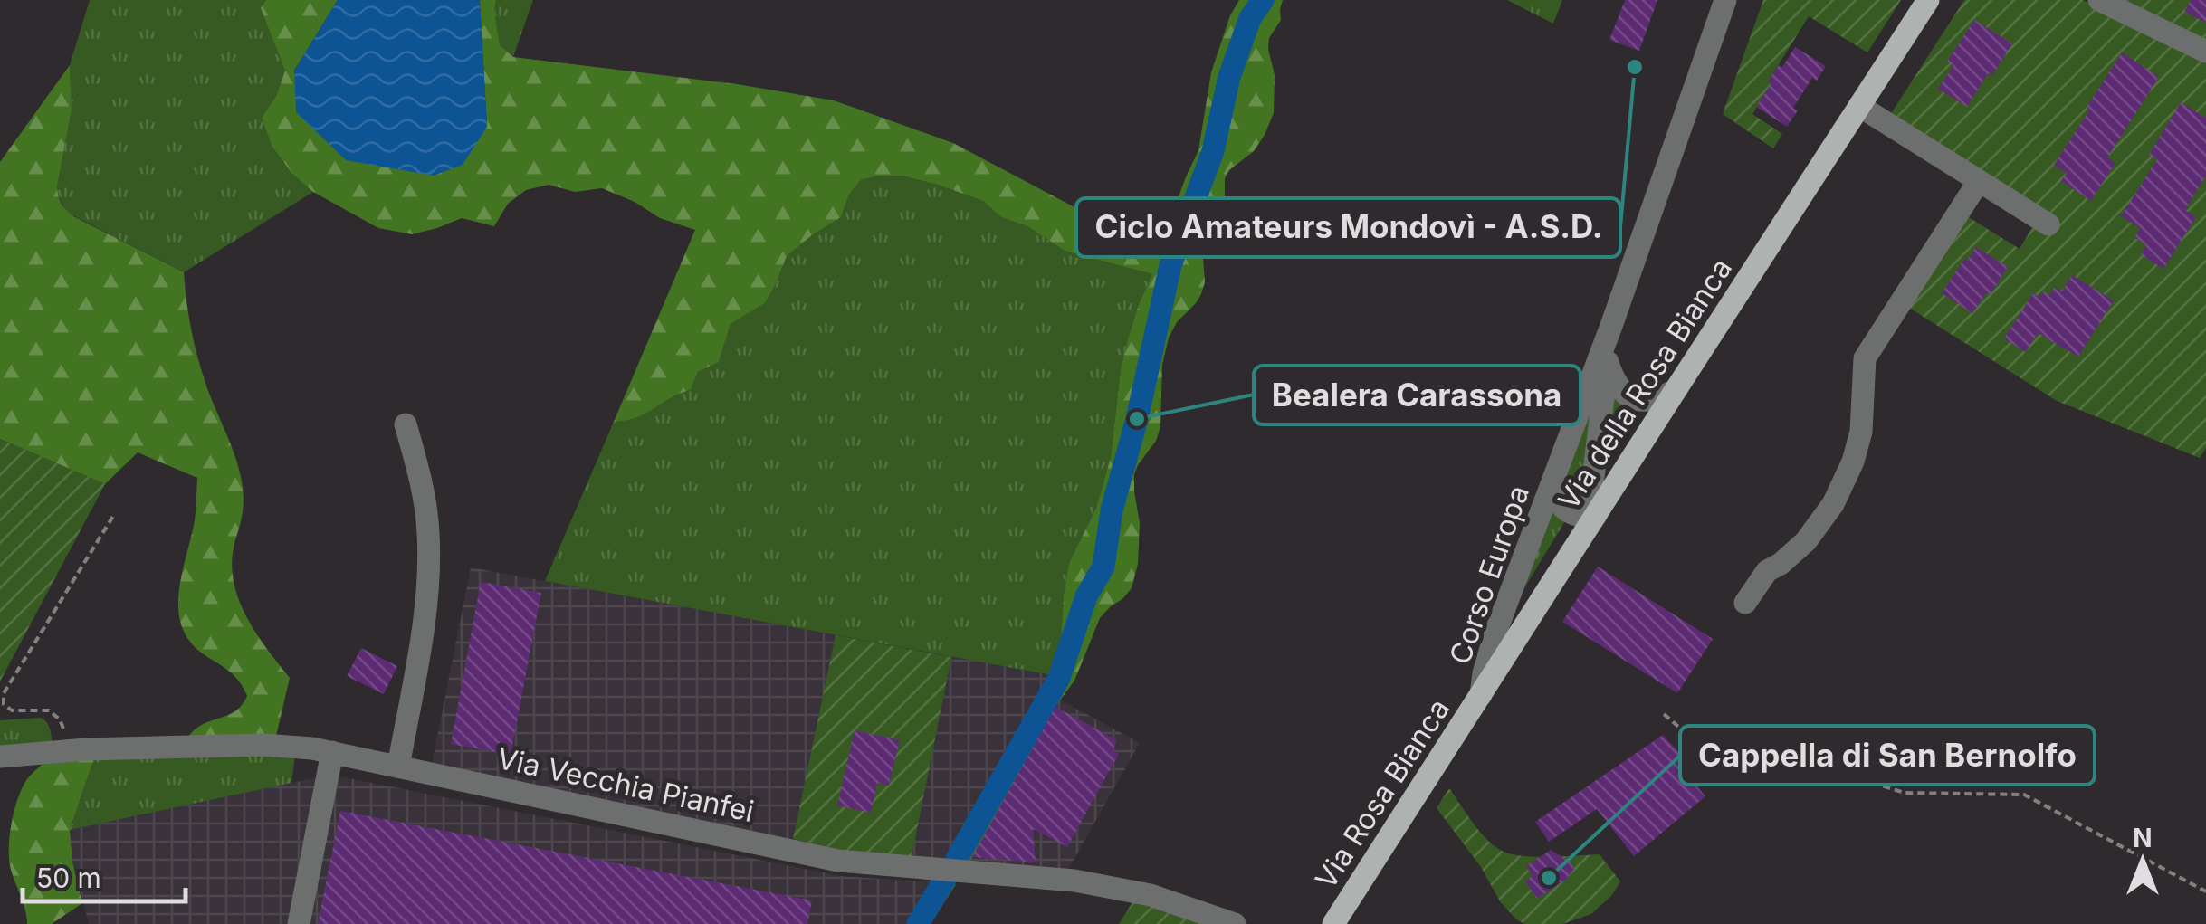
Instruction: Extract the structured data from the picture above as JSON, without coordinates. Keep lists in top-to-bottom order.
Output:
{
  "streets": {
    "main road": ["Via della Rosa Bianca", "Via Rosa Bianca"],
    "street": ["Corso Europa", "Via Vecchia Pianfei"]
  },
  "crossings": [
    ["Via della Rosa Bianca", "Corso Europa"],
    ["Via della Rosa Bianca", "Via Rosa Bianca"],
    ["Corso Europa", "Via Rosa Bianca"]
  ],
  "places": ["Ciclo Amateurs Mondovì - A.S.D.", "Bealera Carassona", "Cappella di San Bernolfo"],
  "scale_bar": "50 m",
  "north": "top"
}
